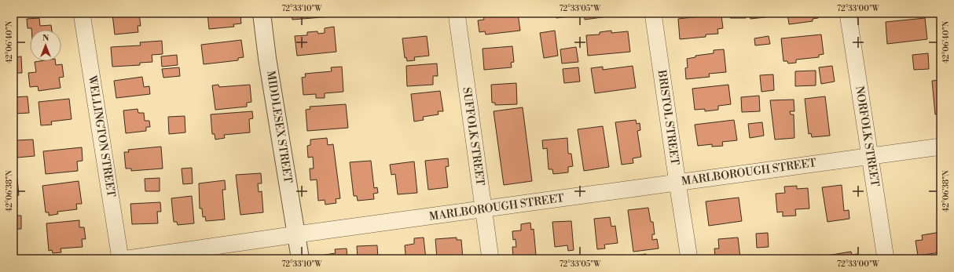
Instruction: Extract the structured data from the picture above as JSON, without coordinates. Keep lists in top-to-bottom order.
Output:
{
  "streets": {
    "street": [
      "BRISTOL STREET",
      "MIDDLESEX STREET",
      "WELLINGTON STREET",
      "SUFFOLK STREET",
      "NORFOLK STREET",
      "MARLBOROUGH STREET"
    ]
  },
  "crossings": [
    ["BRISTOL STREET", "MARLBOROUGH STREET"],
    ["MIDDLESEX STREET", "MARLBOROUGH STREET"],
    ["SUFFOLK STREET", "MARLBOROUGH STREET"],
    ["NORFOLK STREET", "MARLBOROUGH STREET"]
  ],
  "north": "top",
  "coordinates": [
    "72°33'10\"W",
    "72°33'05\"W",
    "72°33'00\"W",
    "42°06'40\"N",
    "42°06'38\"N"
  ]
}
